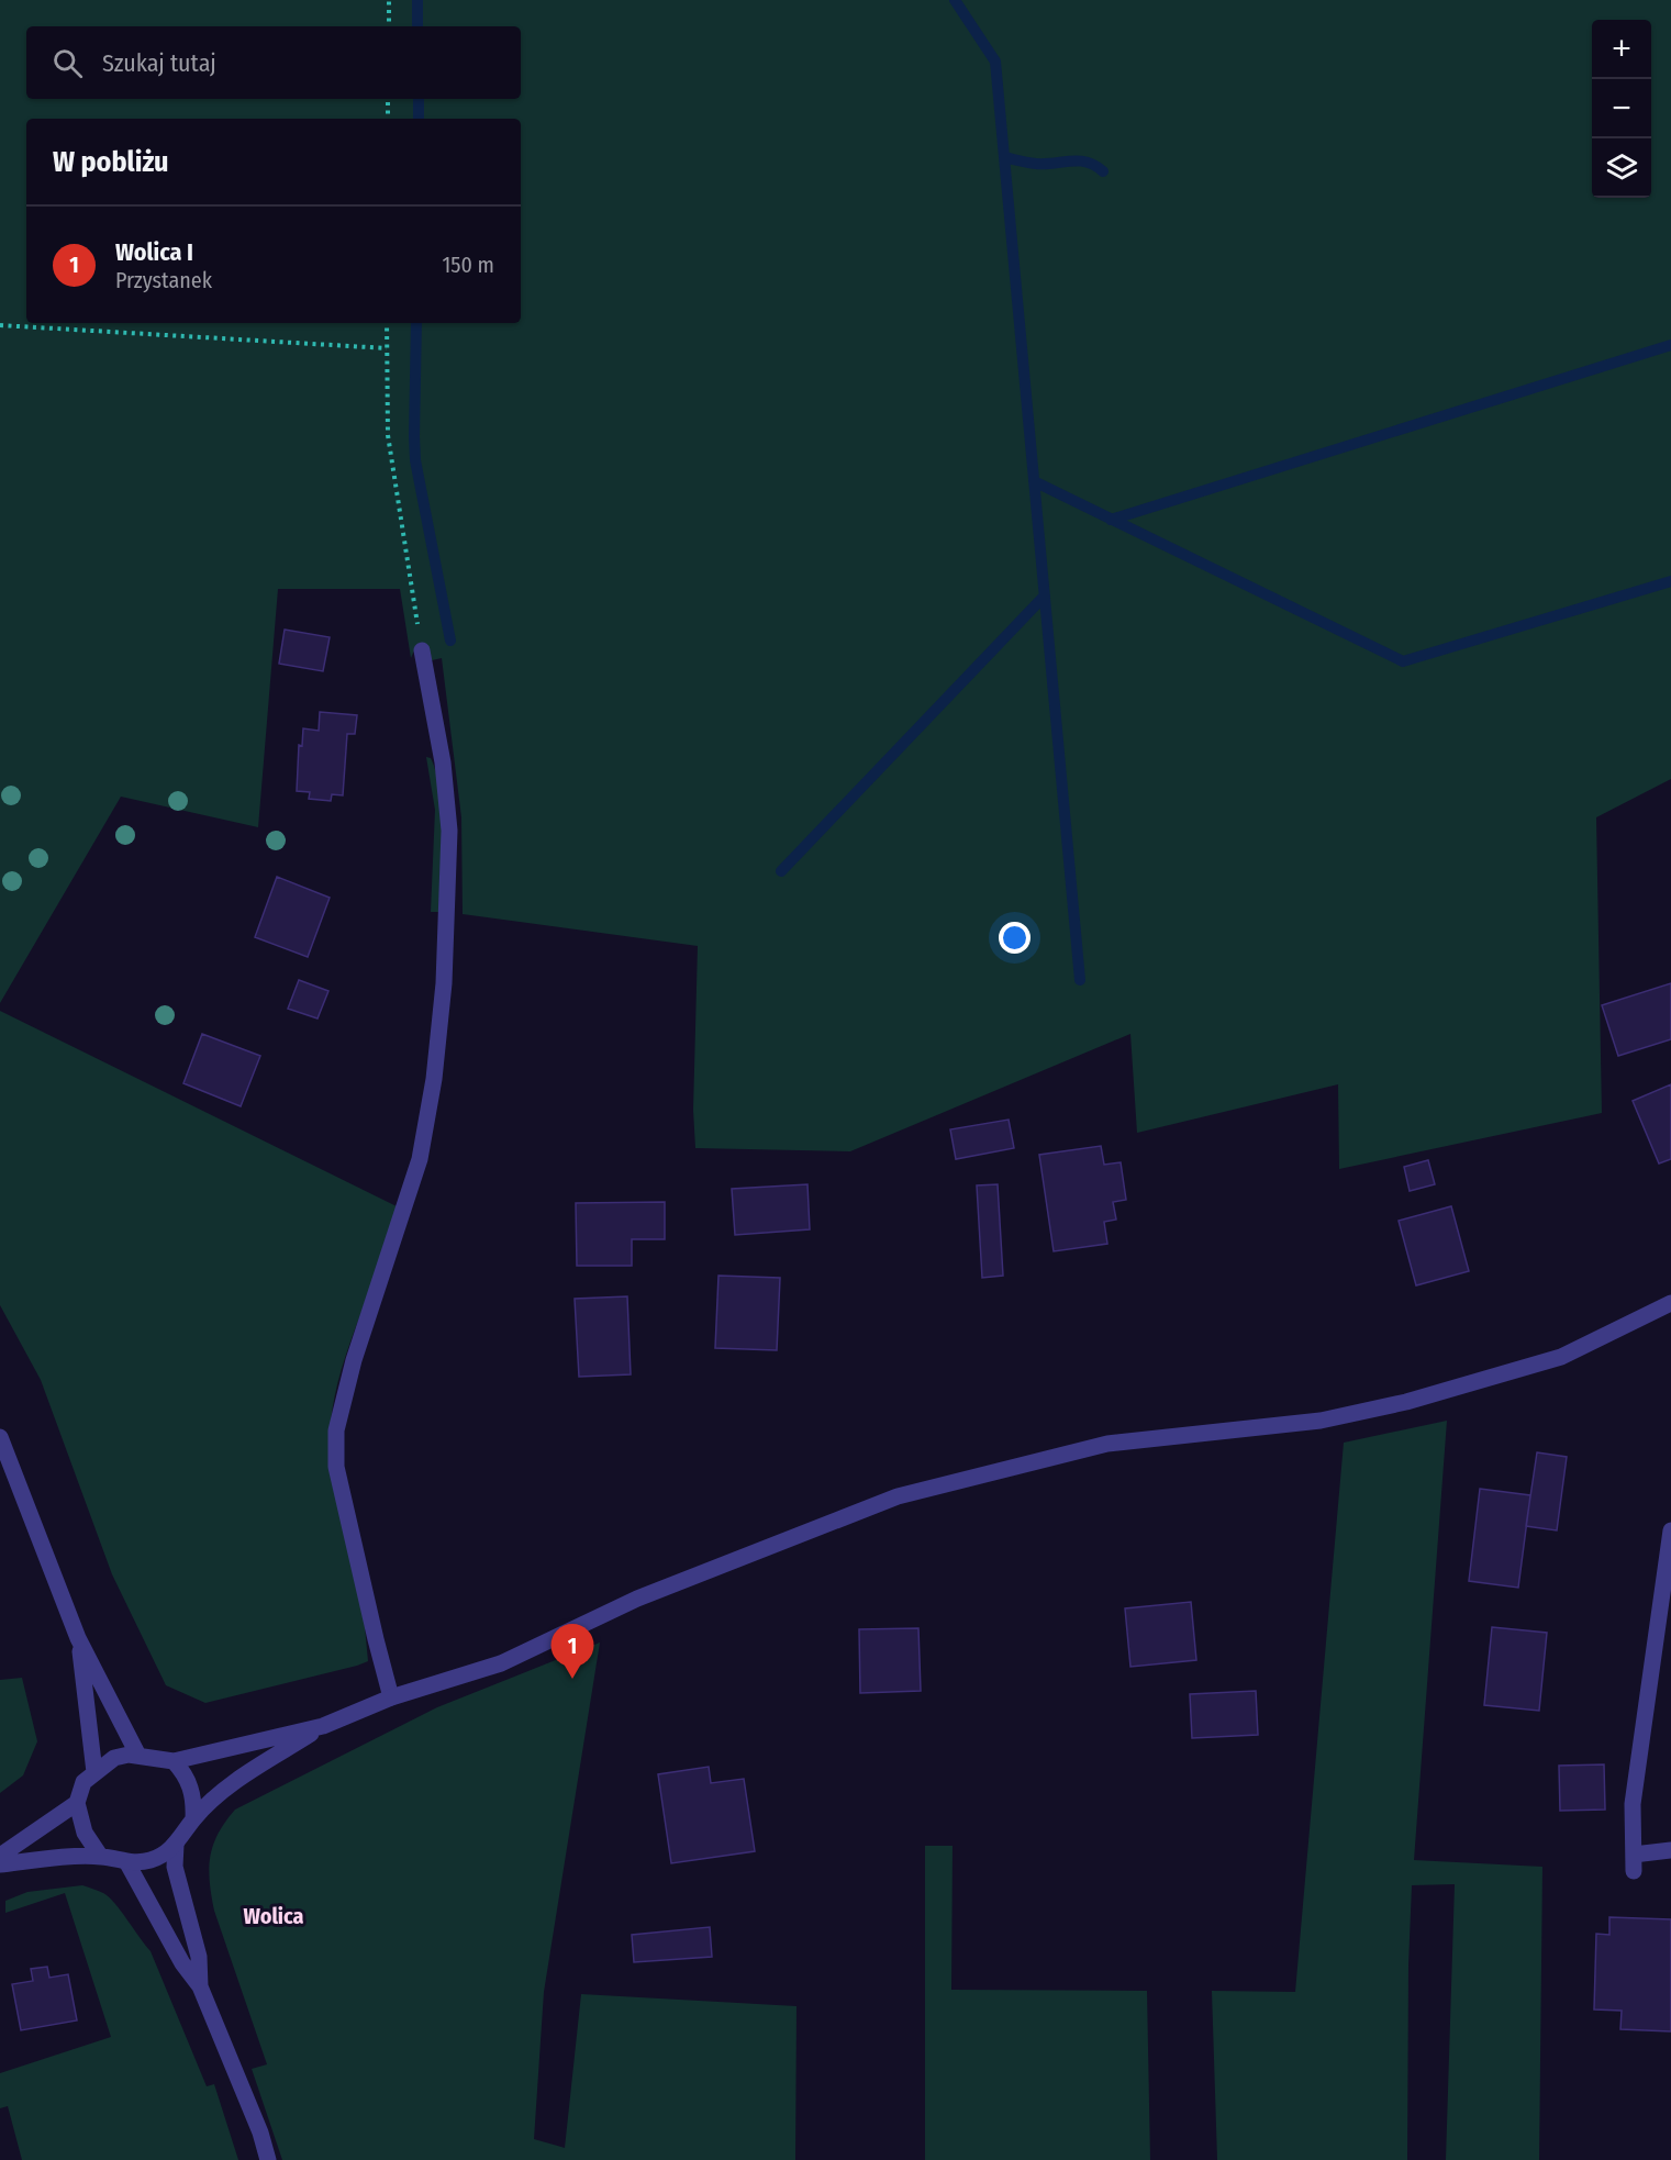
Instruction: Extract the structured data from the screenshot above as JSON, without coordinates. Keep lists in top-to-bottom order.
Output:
{
  "districts": ["Wolica"],
  "page": {
    "map_buttons": ["+", "−"],
    "search": "Szukaj tutaj",
    "heading": "W pobliżu",
    "list": [
      {
        "mark": "1",
        "name": "Wolica I",
        "note": "Przystanek",
        "value": "150 m"
      }
    ],
    "pins": "1"
  }
}
